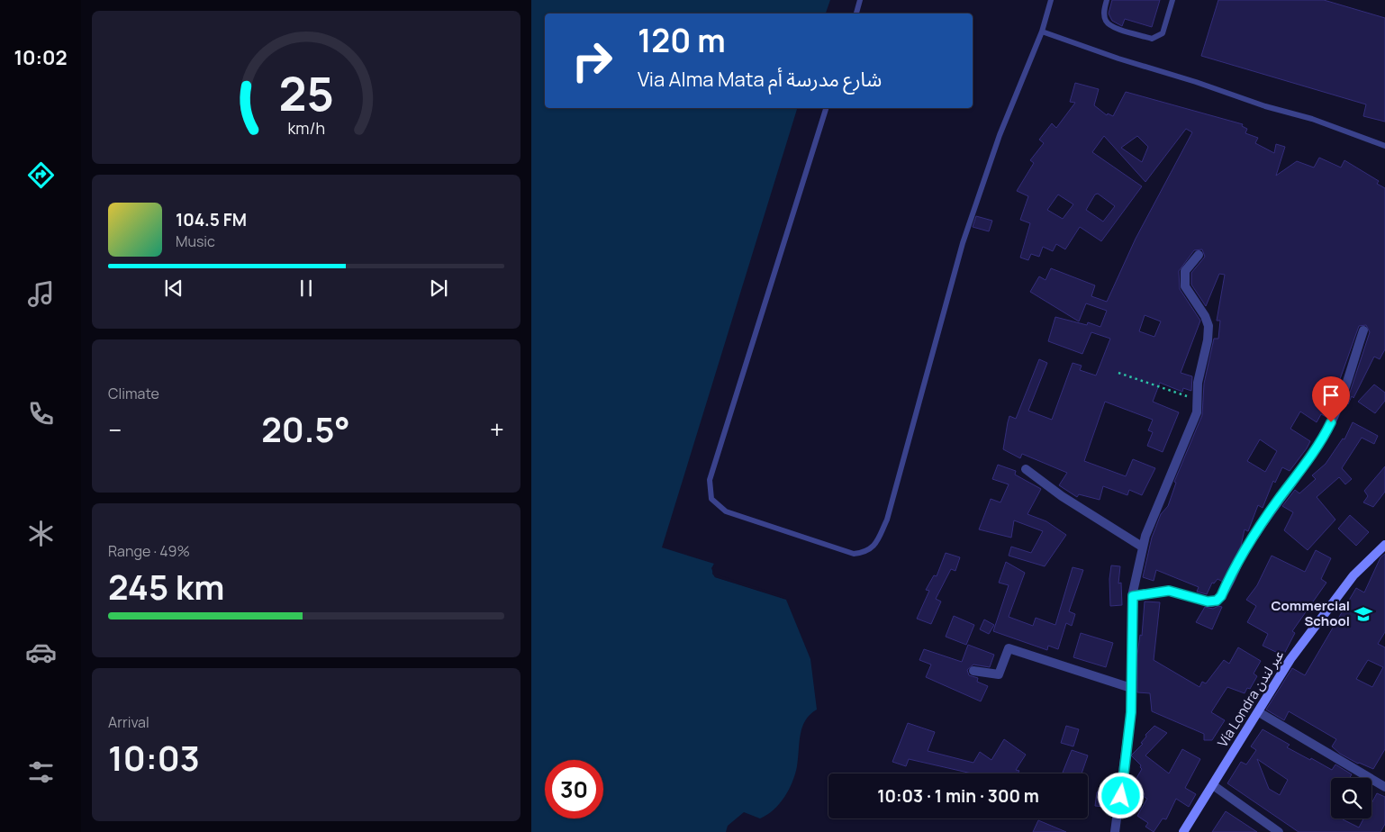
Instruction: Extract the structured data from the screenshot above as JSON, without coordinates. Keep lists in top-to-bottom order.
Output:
{
  "streets": {
    "main road": ["Vía Londra عبر لندن"]
  },
  "places": {
    "school or university": ["Commercial School"]
  },
  "page": {
    "tabs": "10:02",
    "turn": ["120 m", "Via Alma Mata شارع مدرسة أم"],
    "song": ["104.5 FM", "Music"],
    "tile": [
      "Climate",
      ["Range · 49%", "245 km"],
      ["Arrival", "10:03"]
    ],
    "heat": ["−", "20.5°", "+"],
    "limit": "30",
    "trip": "10:03 · 1 min · 300 m",
    "gauge": ["25", "km/h"]
  }
}
